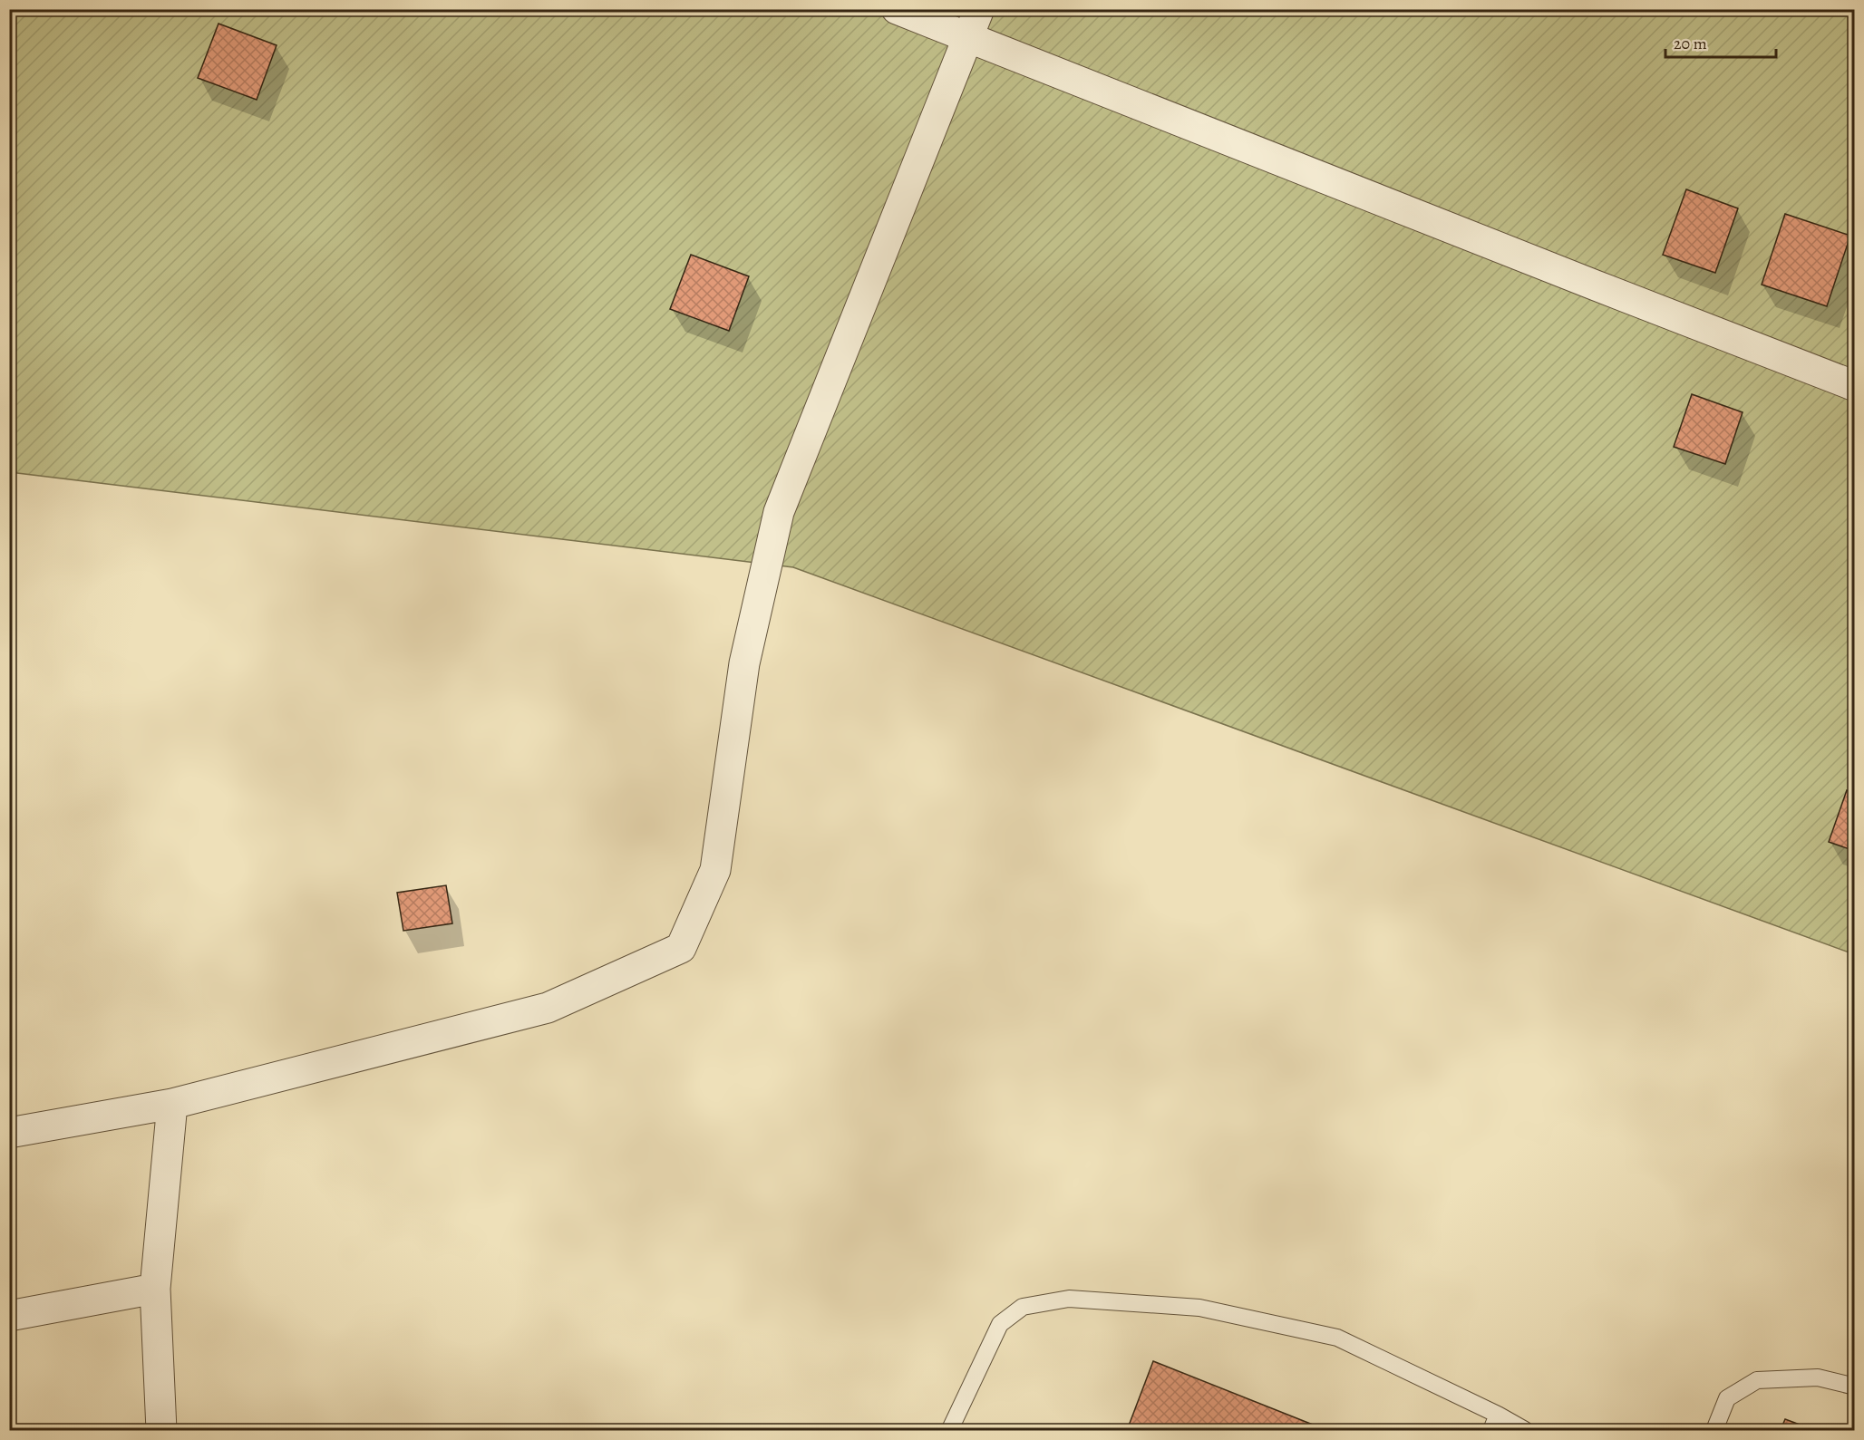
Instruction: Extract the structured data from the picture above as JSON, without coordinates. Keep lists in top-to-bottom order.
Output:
{
  "scale_bar": "20 m"
}
